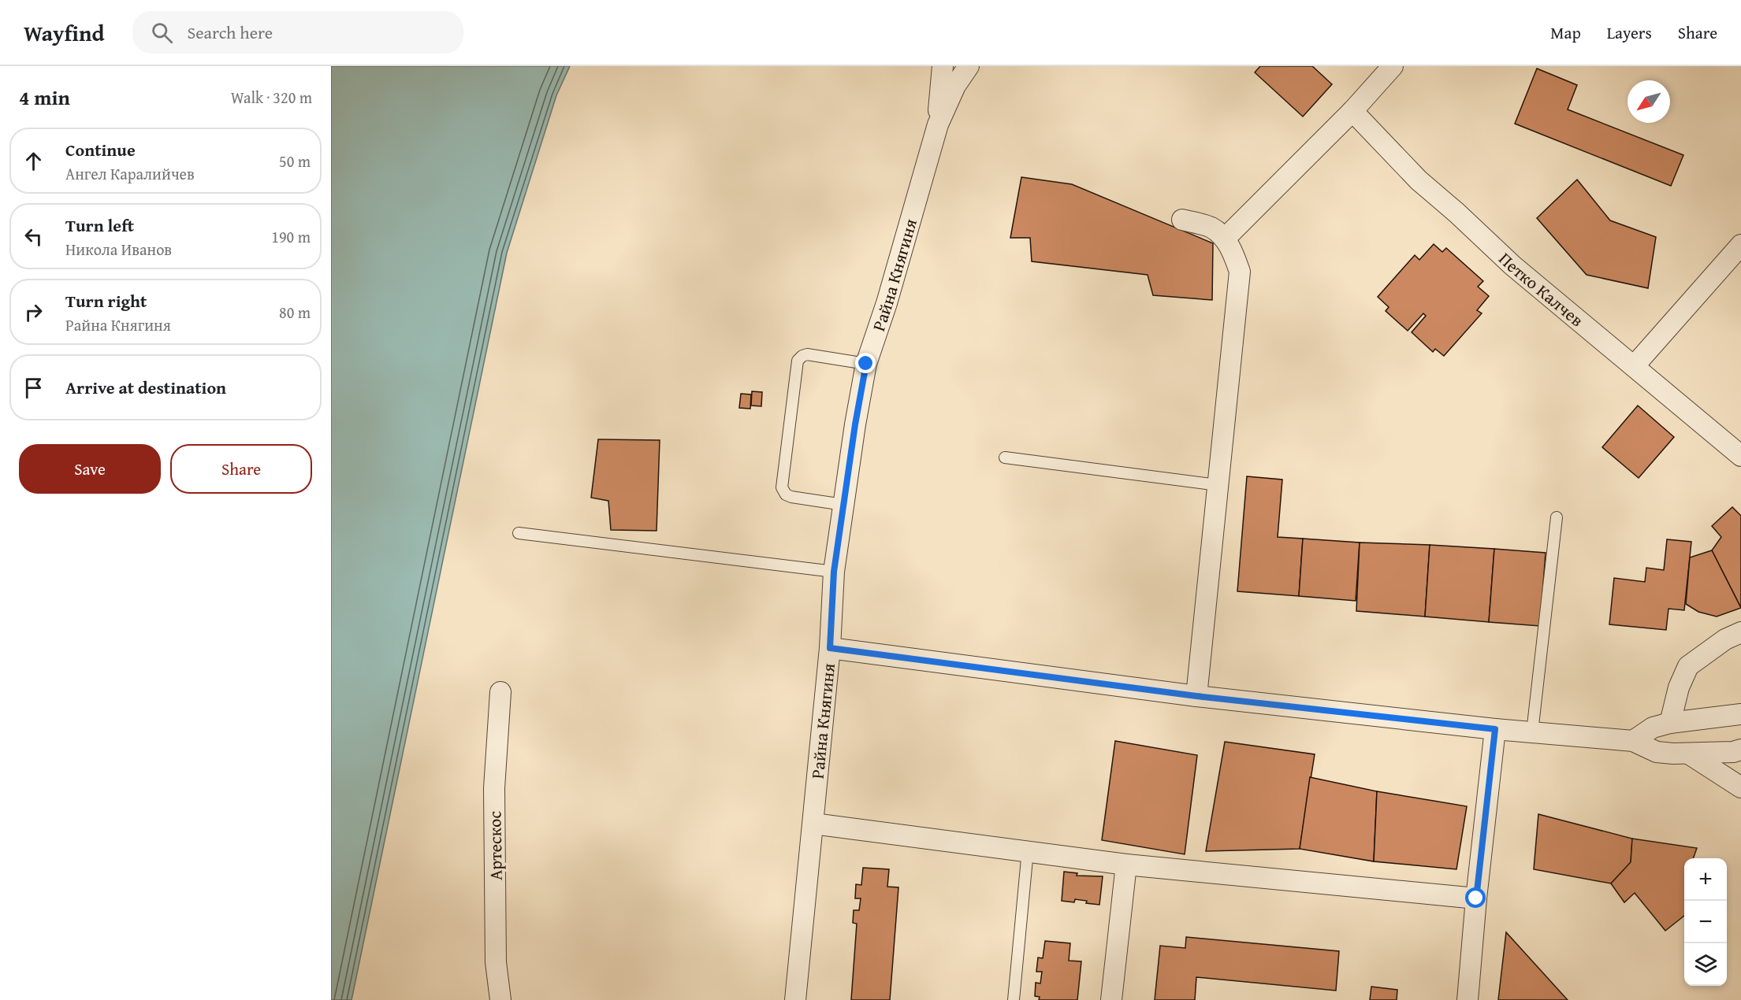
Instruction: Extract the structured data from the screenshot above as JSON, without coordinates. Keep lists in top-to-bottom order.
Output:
{
  "streets": {
    "street": ["Райна Княгиня", "Петко Калчев", "Артескос"]
  },
  "north": "bottom left",
  "page": {
    "header": "Wayfind",
    "search": "Search here",
    "nav": ["Map", "Layers", "Share"],
    "heading": ["4 min", "Walk · 320 m"],
    "list": [
      ["Continue", "Ангел Каралийчев", "50 m"],
      ["Turn left", "Никола Иванов", "190 m"],
      ["Turn right", "Райна Княгиня", "80 m"],
      "Arrive at destination"
    ],
    "buttons": ["Save", "Share"],
    "map_buttons": ["+", "−"]
  }
}
